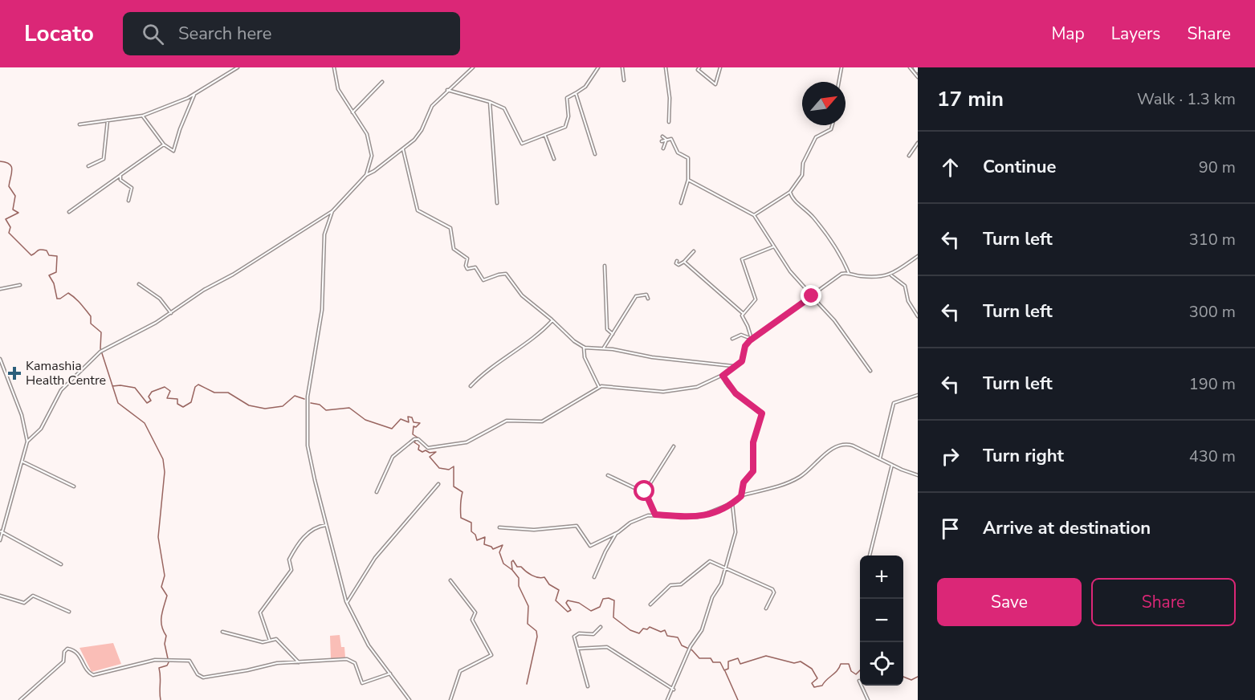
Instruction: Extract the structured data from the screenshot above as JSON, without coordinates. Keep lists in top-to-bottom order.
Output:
{
  "places": {
    "health": ["Kamashia Health Centre"]
  },
  "north": "top right",
  "page": {
    "header": "Locato",
    "search": "Search here",
    "nav": ["Map", "Layers", "Share"],
    "heading": ["17 min", "Walk · 1.3 km"],
    "list": [
      ["Continue", "90 m"],
      ["Turn left", "310 m"],
      ["Turn left", "300 m"],
      ["Turn left", "190 m"],
      ["Turn right", "430 m"],
      "Arrive at destination"
    ],
    "map_buttons": ["+", "−"],
    "buttons": ["Save", "Share"]
  }
}
